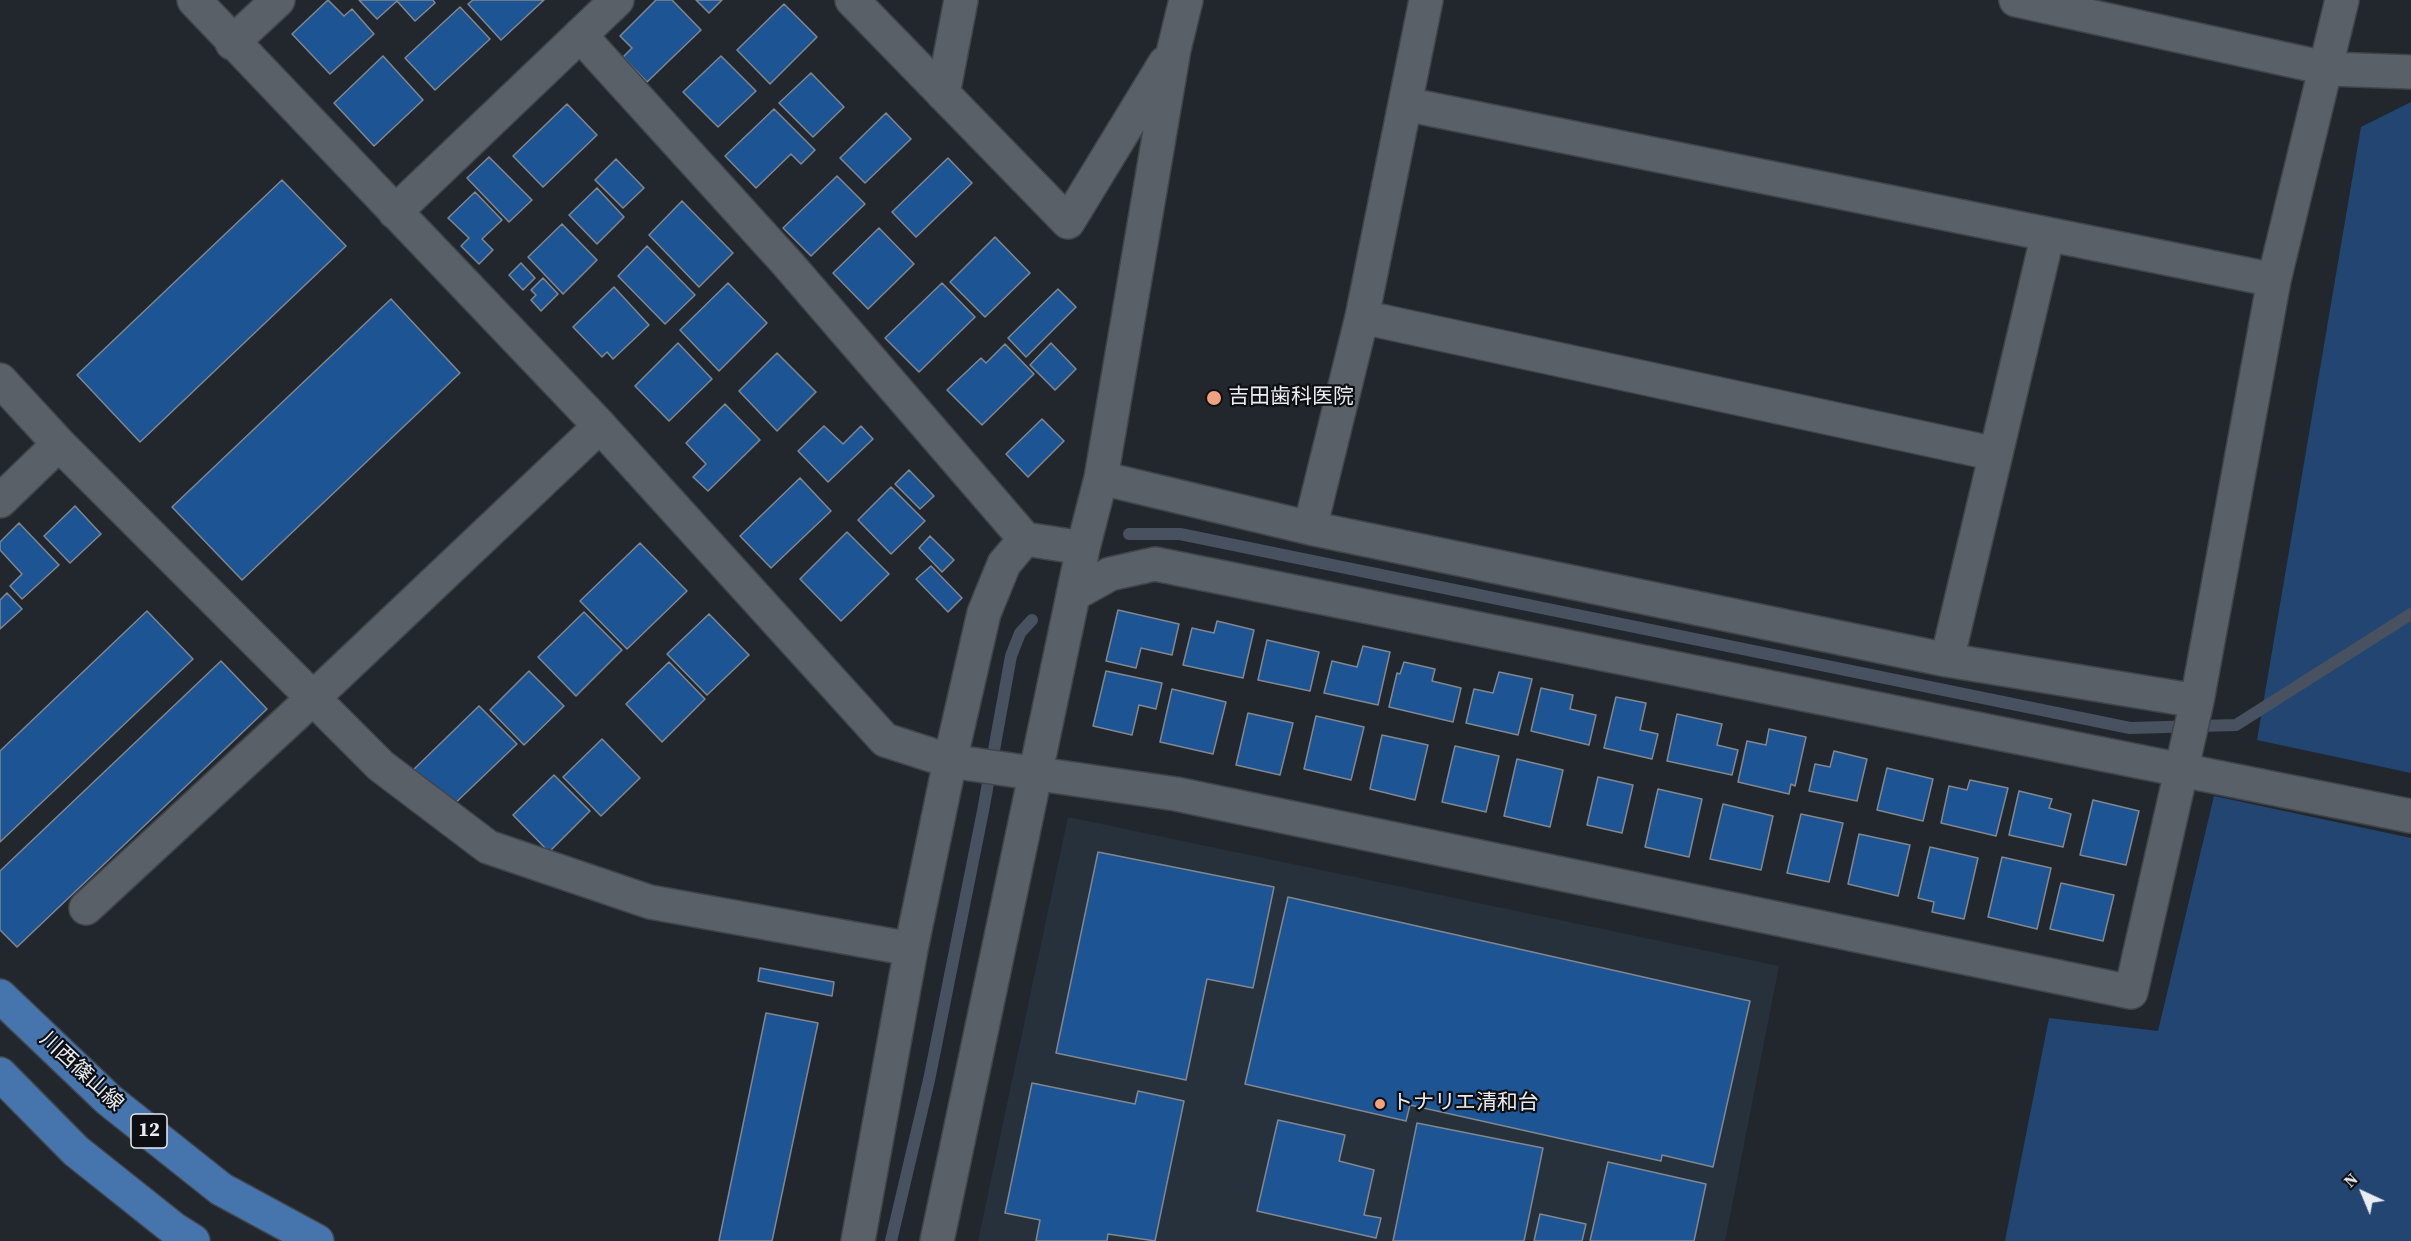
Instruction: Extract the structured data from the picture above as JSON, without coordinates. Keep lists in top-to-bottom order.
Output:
{
  "streets": {
    "main road": ["川西篠山線", "12"]
  },
  "places": ["吉田歯科医院", "トナリエ清和台"],
  "north": "top left"
}
